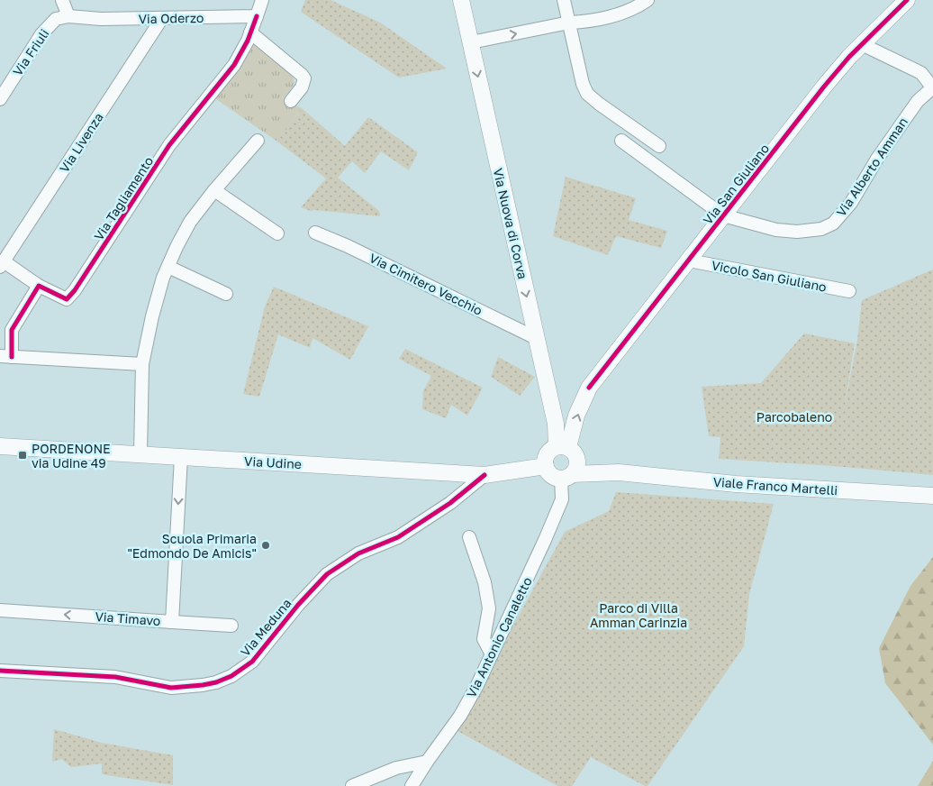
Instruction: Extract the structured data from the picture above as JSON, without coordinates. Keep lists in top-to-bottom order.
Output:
{
  "streets": {
    "main road": [
      "Via San Giuliano",
      "Via Nuova di Corva",
      "Via Udine",
      "Viale Franco Martelli"
    ],
    "street": [
      "Via Oderzo",
      "Via Friuli",
      "Via Livenza",
      "Via Alberto Amman",
      "Via Tagliamento",
      "Vicolo San Giuliano",
      "Via Cimitero Vecchio",
      "Via Timavo",
      "Via Meduna",
      "Via Antonio Canaletto"
    ]
  },
  "crossings": [
    ["Via Oderzo", "Via Friuli"],
    ["Via Oderzo", "Via Livenza"],
    ["Via Oderzo", "Via Tagliamento"],
    ["Via Alberto Amman", "Via San Giuliano"],
    ["Via San Giuliano", "Via Nuova di Corva"],
    ["Via San Giuliano", "Vicolo San Giuliano"],
    ["Via San Giuliano", "Via Udine"],
    ["Via San Giuliano", "Viale Franco Martelli"],
    ["Via San Giuliano", "Via Antonio Canaletto"],
    ["Via Nuova di Corva", "Via Cimitero Vecchio"],
    ["Via Nuova di Corva", "Via Udine"],
    ["Via Nuova di Corva", "Viale Franco Martelli"],
    ["Via Nuova di Corva", "Via Antonio Canaletto"],
    ["Via Udine", "Viale Franco Martelli"],
    ["Via Udine", "Via Timavo"],
    ["Via Udine", "Via Meduna"],
    ["Via Udine", "Via Antonio Canaletto"],
    ["Viale Franco Martelli", "Via Antonio Canaletto"]
  ],
  "one_way": ["Via San Giuliano", "Via Nuova di Corva"],
  "parks": ["Parcobaleno", "Parco di Villa Amman Carinzia"],
  "places": {
    "transit": ["PORDENONE via Udine 49"],
    "other": ["Scuola Primaria \"Edmondo De Amicis\""]
  }
}
